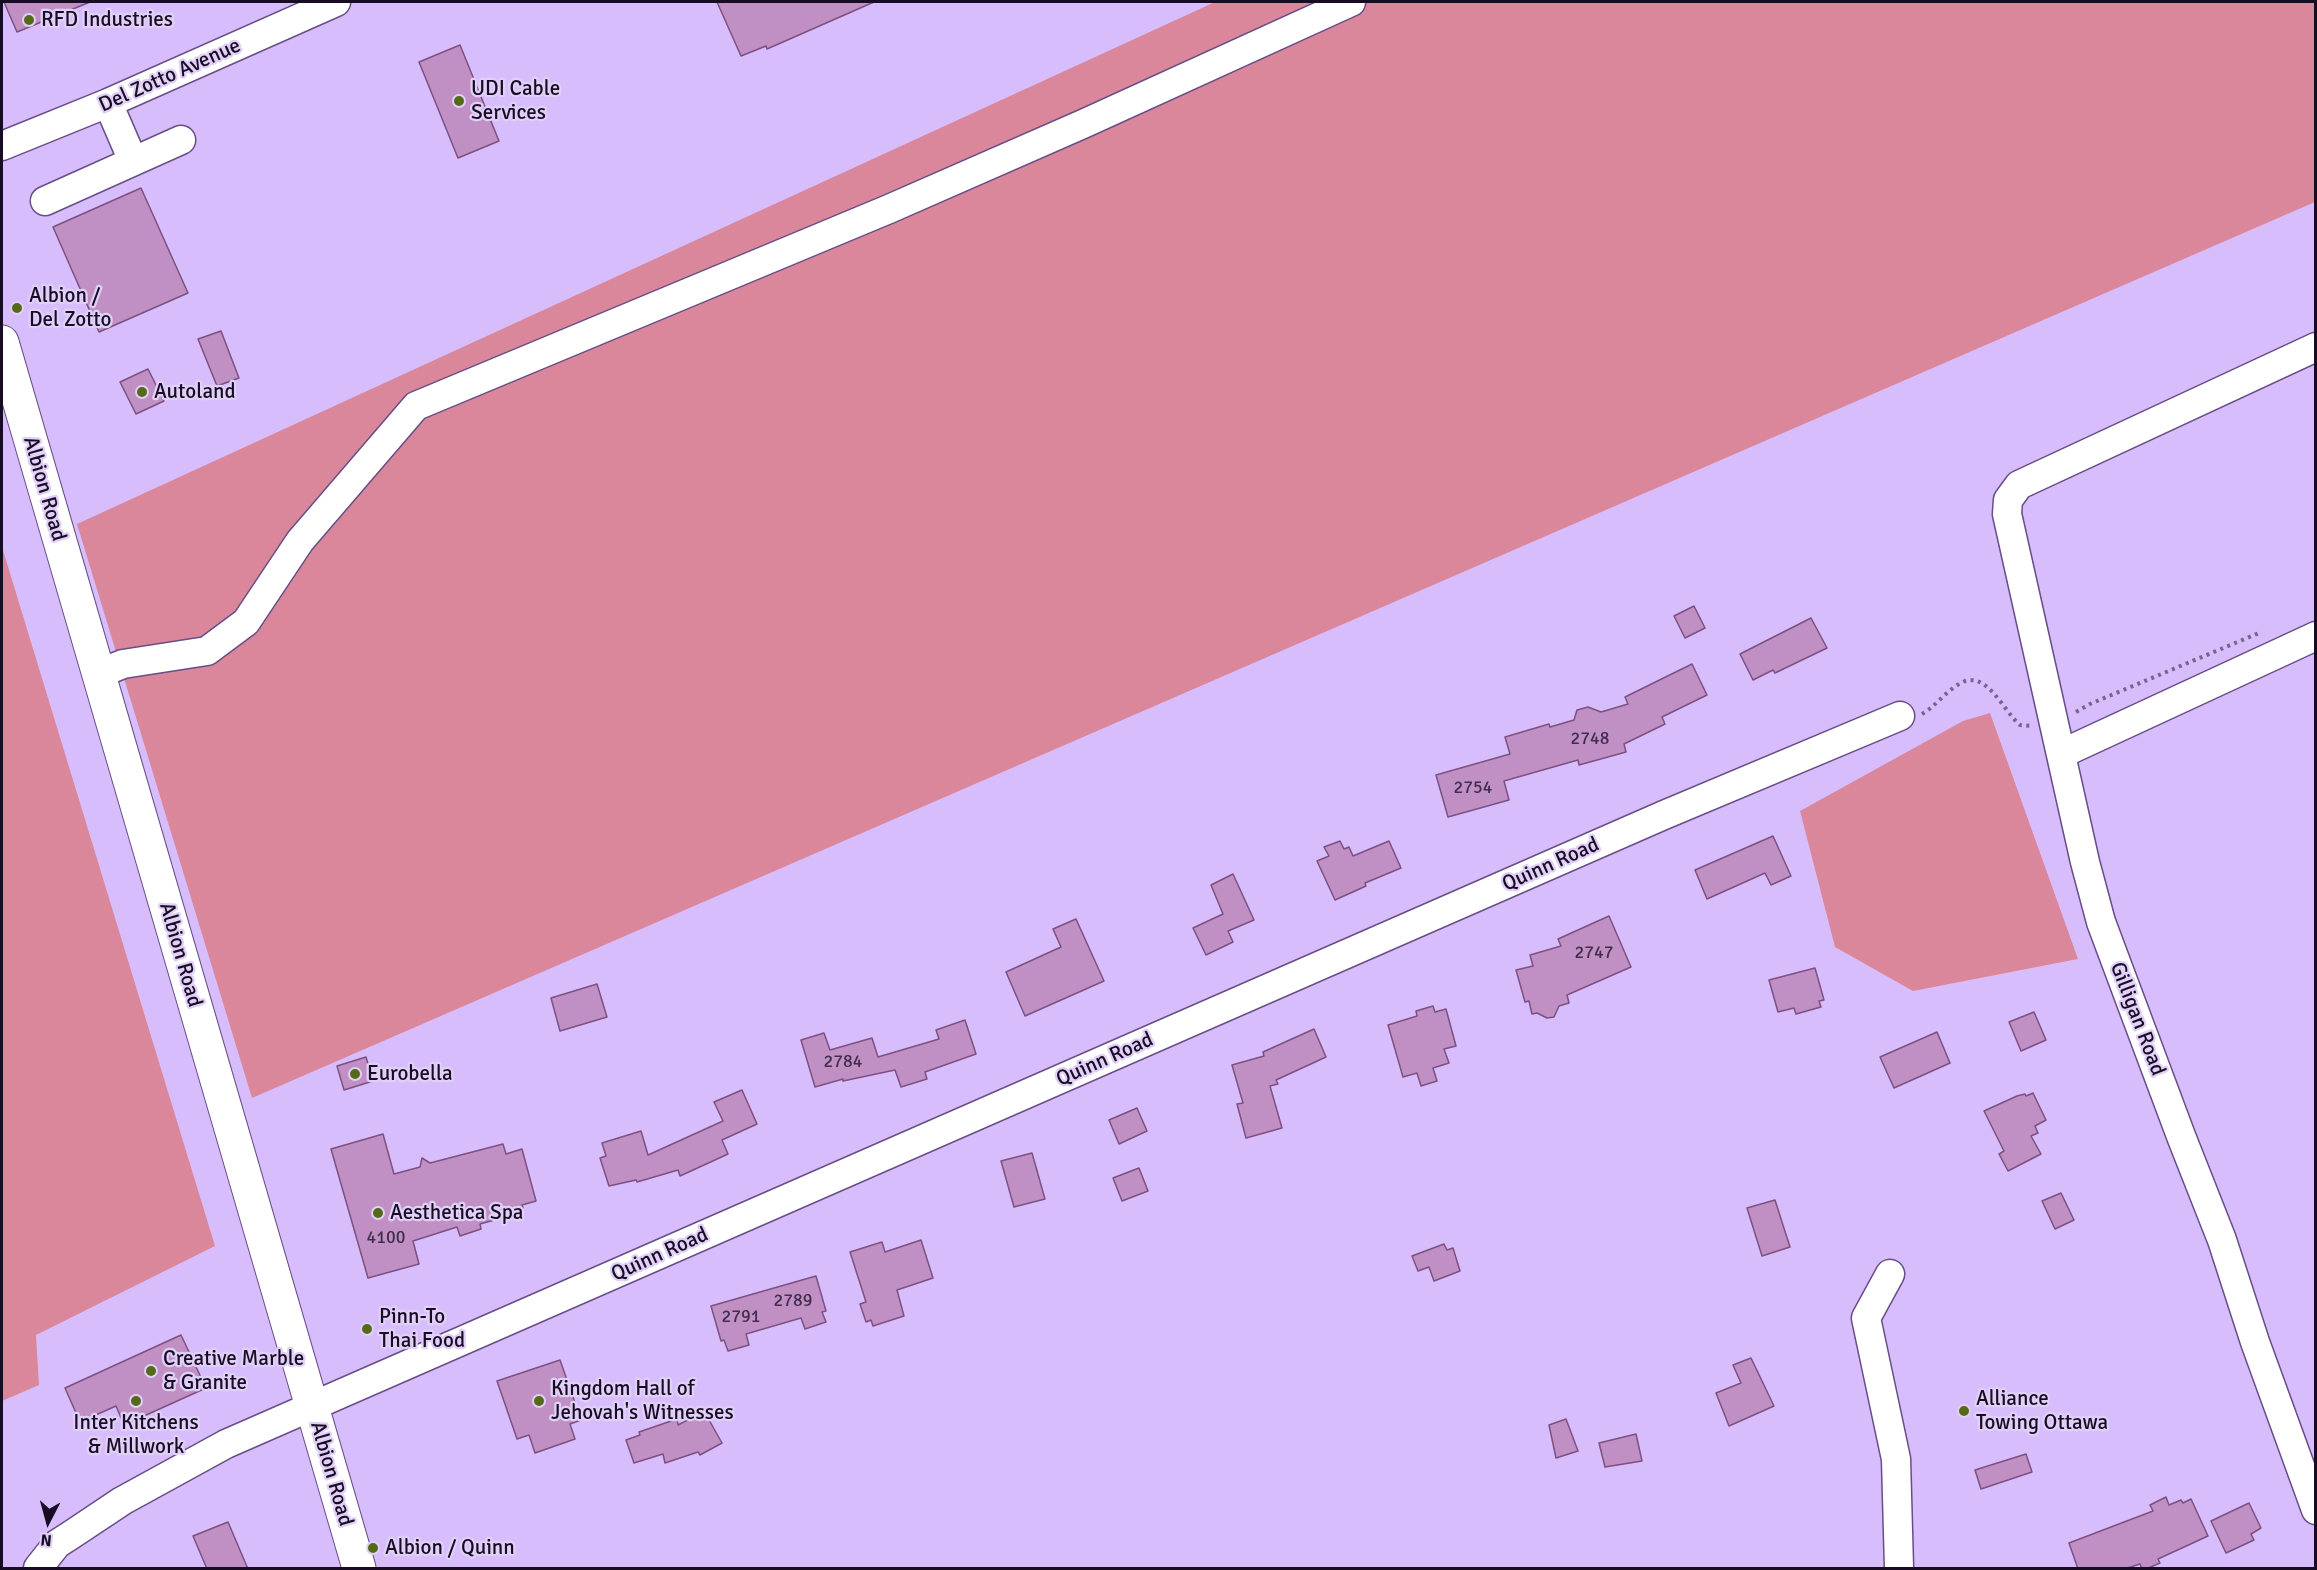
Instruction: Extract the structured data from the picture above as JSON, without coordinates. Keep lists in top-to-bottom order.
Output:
{
  "streets": {
    "main road": ["Albion Road"],
    "street": ["Del Zotto Avenue", "Quinn Road", "Gilligan Road"]
  },
  "crossings": [
    ["Albion Road", "Quinn Road"]
  ],
  "places": [
    "RFD Industries",
    "UDI Cable Services",
    "Albion / Del Zotto",
    "Autoland",
    "Eurobella",
    "Aesthetica Spa",
    "Pinn-To Thai Food",
    "Creative Marble & Granite",
    "Inter Kitchens & Millwork",
    "Kingdom Hall of Jehovah's Witnesses",
    "Alliance Towing Ottawa",
    "Albion / Quinn"
  ],
  "house_numbers": [
    "2748",
    "2754",
    "2747",
    "2784",
    "4100",
    "2789",
    "2791"
  ],
  "north": "bottom"
}
